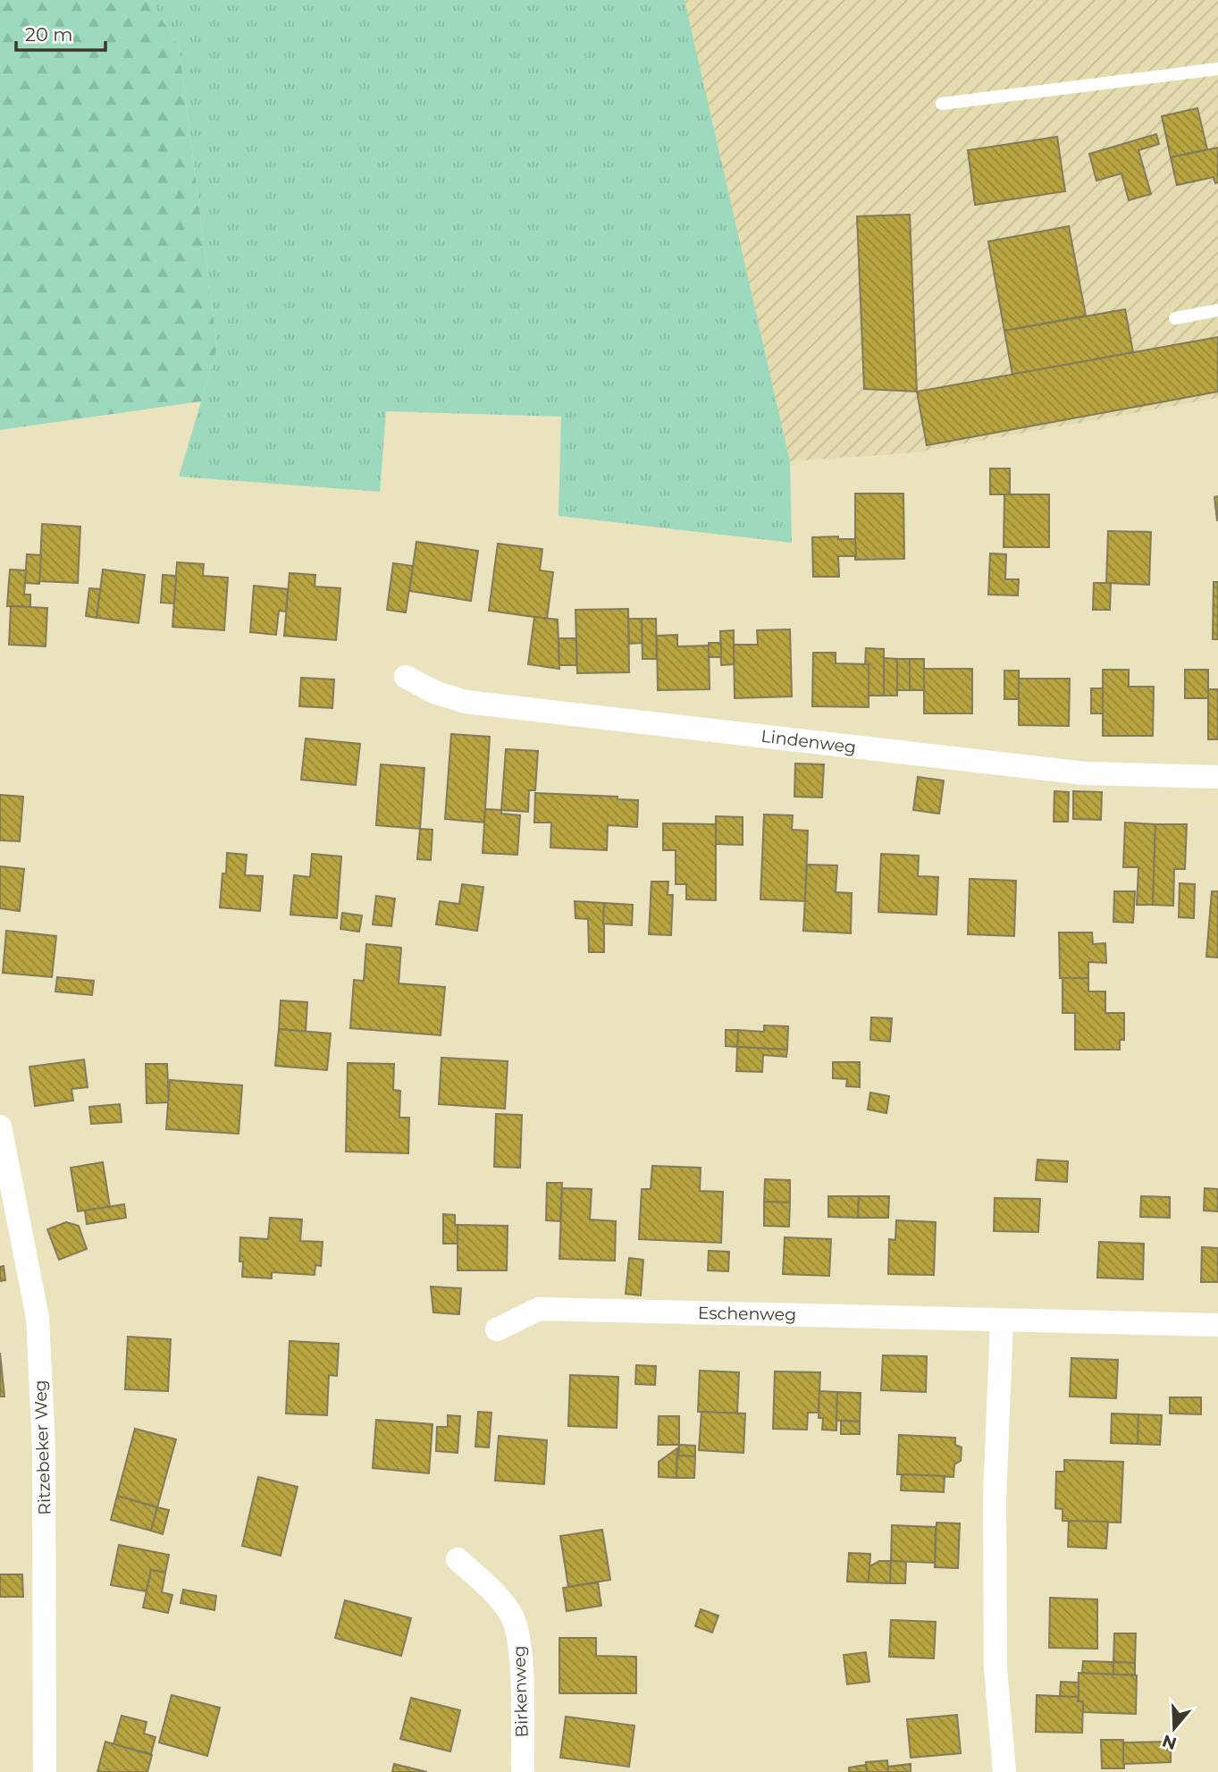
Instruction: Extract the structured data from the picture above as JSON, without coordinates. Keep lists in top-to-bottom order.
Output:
{
  "streets": {
    "street": [
      "Lindenweg",
      "Eschenweg",
      "Ritzebeker Weg",
      "Birkenweg"
    ]
  },
  "scale_bar": "20 m",
  "north": "bottom"
}
